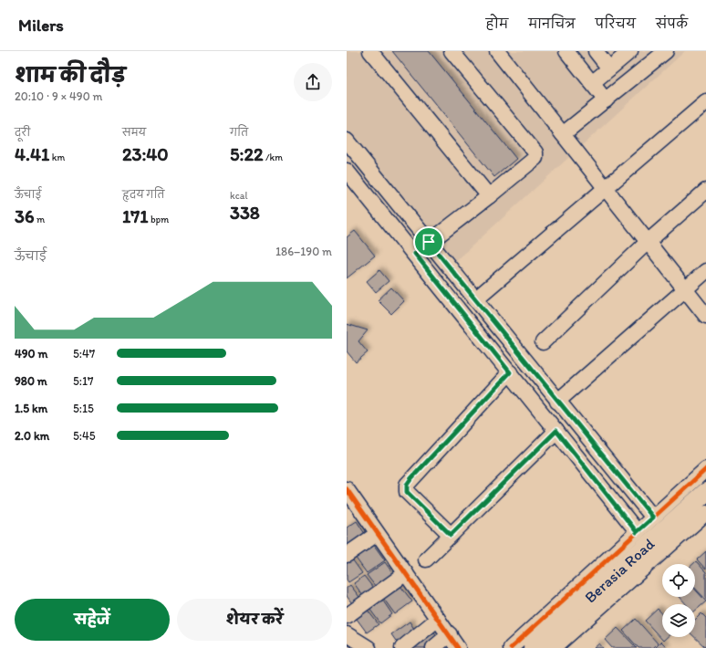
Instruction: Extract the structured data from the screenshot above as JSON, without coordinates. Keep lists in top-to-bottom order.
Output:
{
  "streets": {
    "main road": ["Berasia Road"]
  },
  "page": {
    "header": "Milers",
    "nav": [
      "होम",
      "मानचित्र",
      "परिचय",
      "संपर्क"
    ],
    "heading": ["शाम की दौड़", "20:10 · 9 × 490 m"],
    "stats": [
      ["दूरी", "4.41 km"],
      ["समय", "23:40"],
      ["गति", "5:22 /km"],
      ["ऊँचाई", "36 m"],
      ["हृदय गति", "171 bpm"],
      ["kcal", "338"]
    ],
    "chart": ["ऊँचाई", "186–190 m"],
    "list": [
      {
        "name": "490 m",
        "note": "5:47"
      },
      {
        "name": "980 m",
        "note": "5:17"
      },
      {
        "name": "1.5 km",
        "note": "5:15"
      },
      {
        "name": "2.0 km",
        "note": "5:45"
      }
    ],
    "buttons": ["सहेजें", "शेयर करें"]
  }
}
